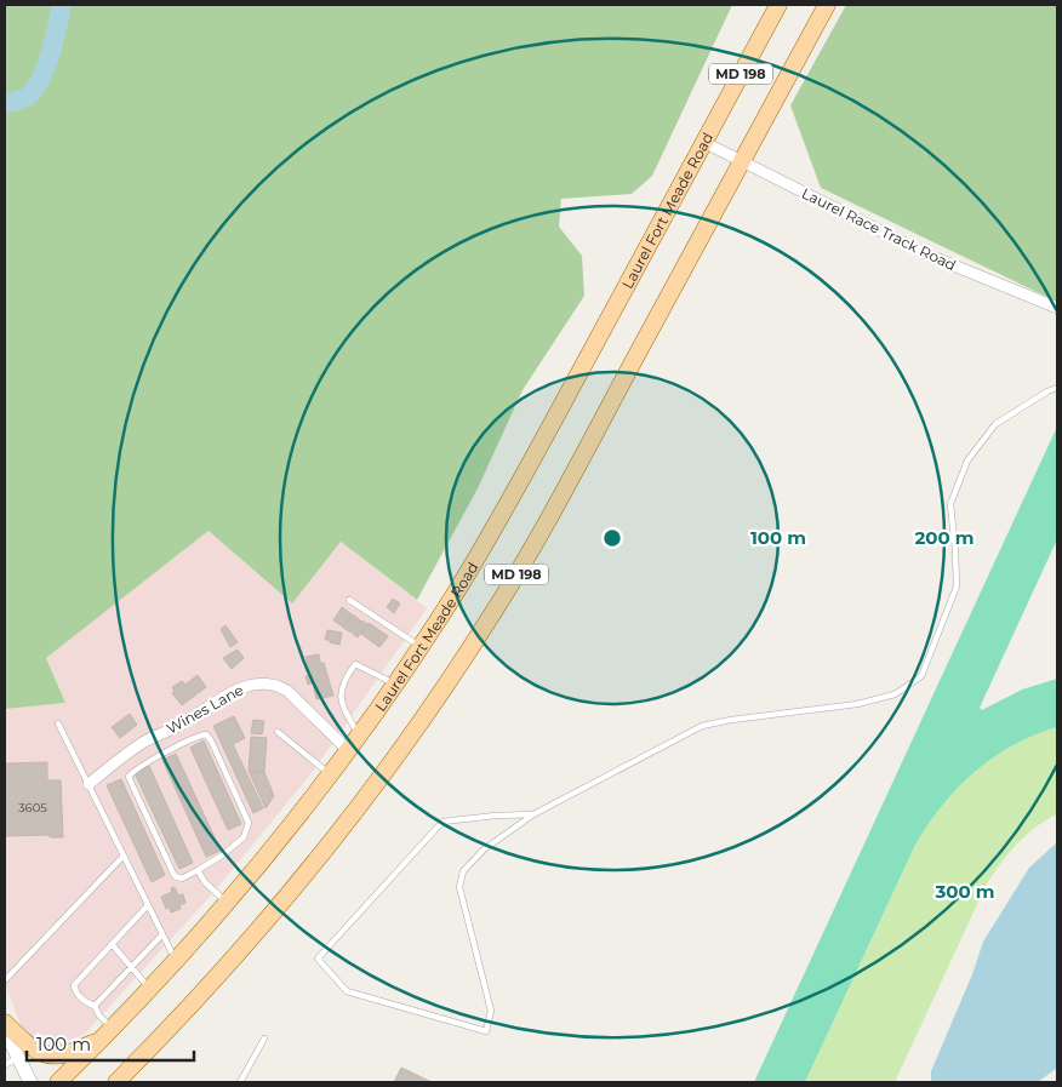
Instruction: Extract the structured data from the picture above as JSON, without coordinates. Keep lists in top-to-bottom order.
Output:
{
  "streets": {
    "main road": ["MD 198", "Laurel Fort Meade Road"],
    "street": ["Laurel Race Track Road", "Wines Lane"]
  },
  "crossings": [
    ["MD 198", "Laurel Race Track Road"],
    ["Laurel Fort Meade Road", "Laurel Race Track Road"],
    ["Laurel Fort Meade Road", "Wines Lane"]
  ],
  "house_numbers": ["3605"],
  "scale_bar": "100 m",
  "rings": ["100 m", "200 m", "300 m"]
}
